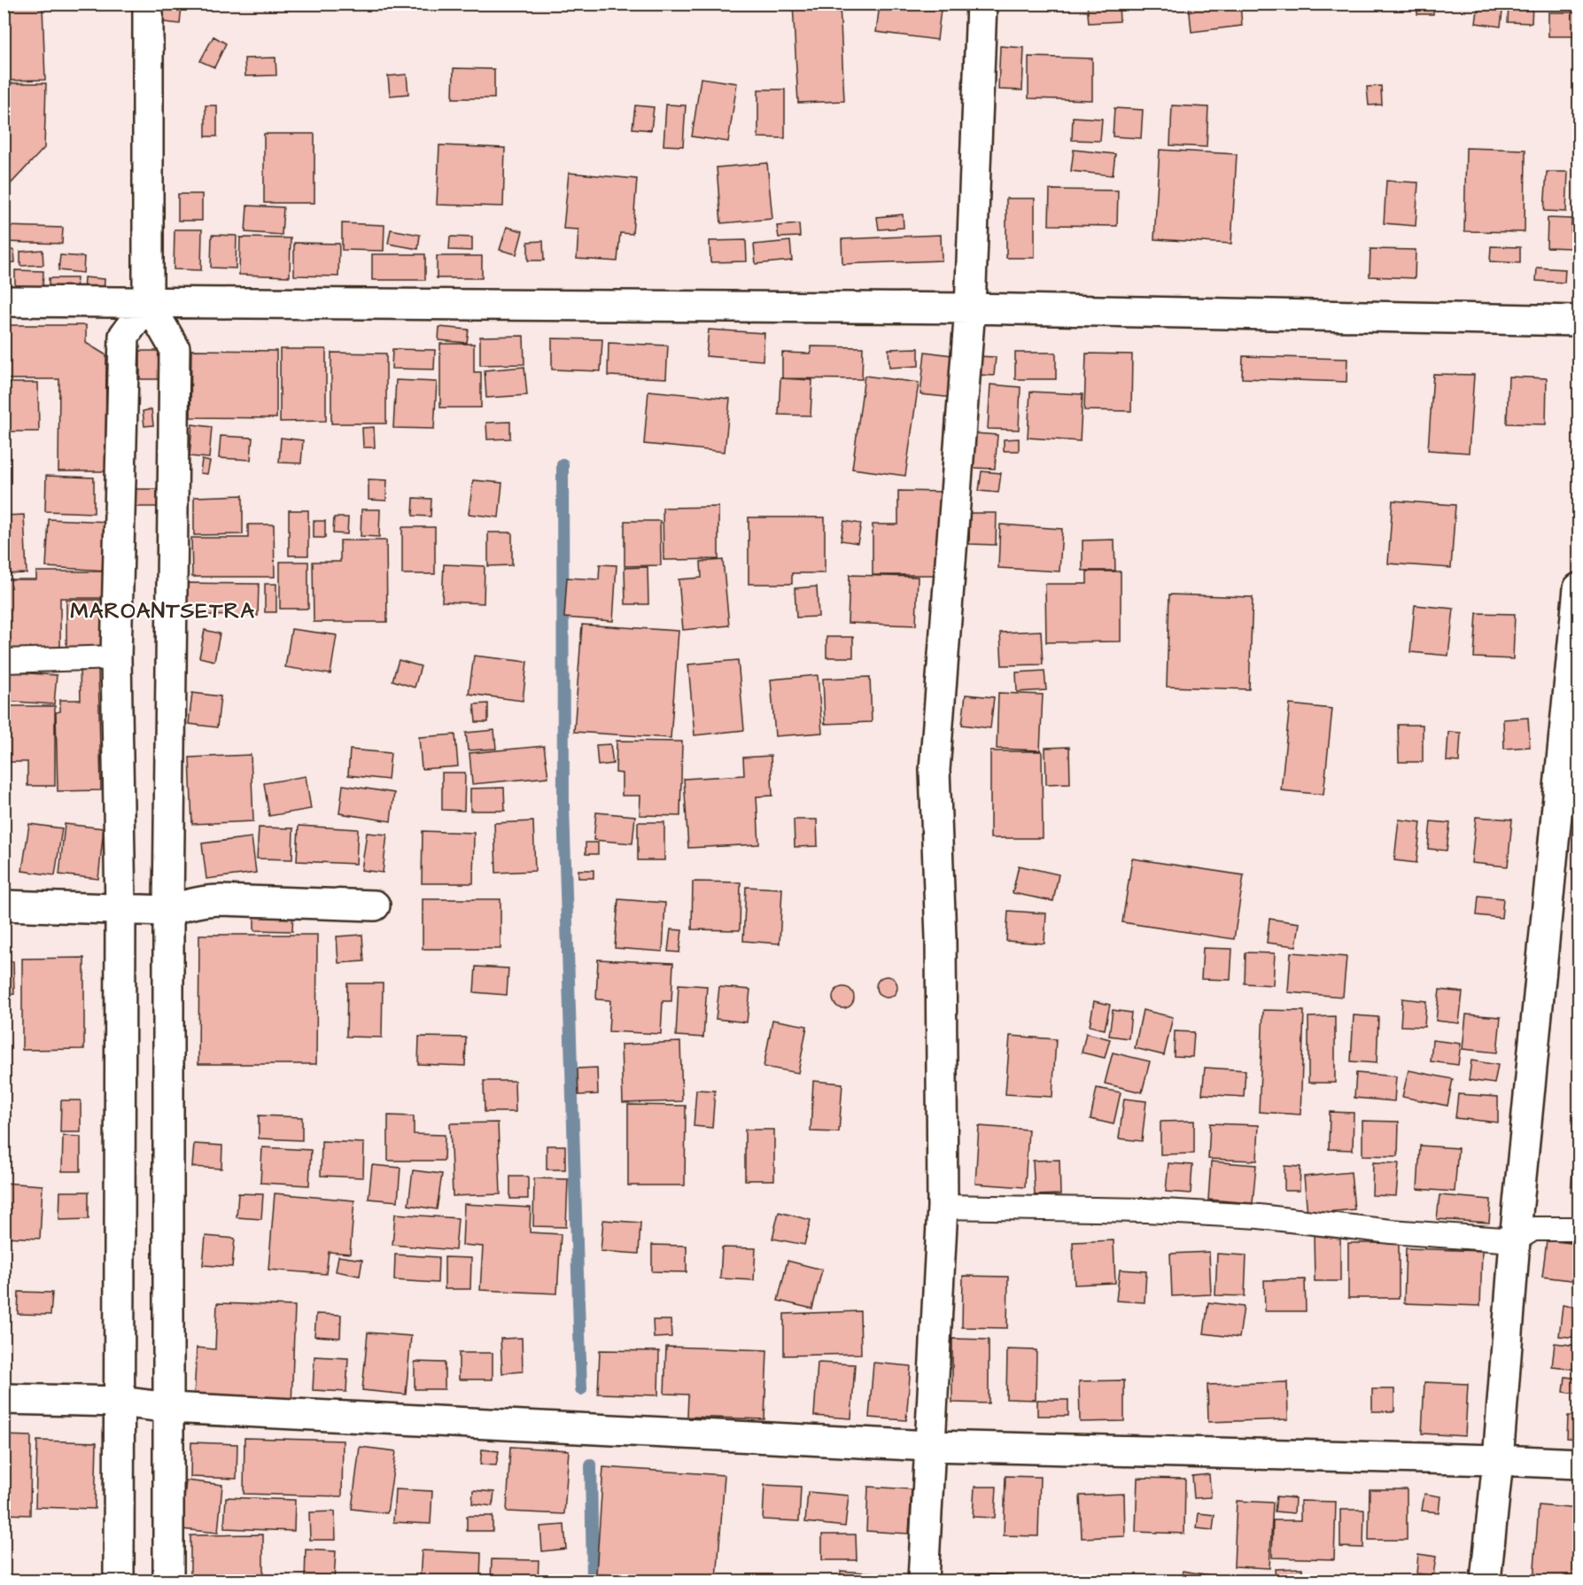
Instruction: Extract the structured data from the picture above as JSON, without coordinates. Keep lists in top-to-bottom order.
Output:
{
  "districts": ["MAROANTSETRA"]
}
